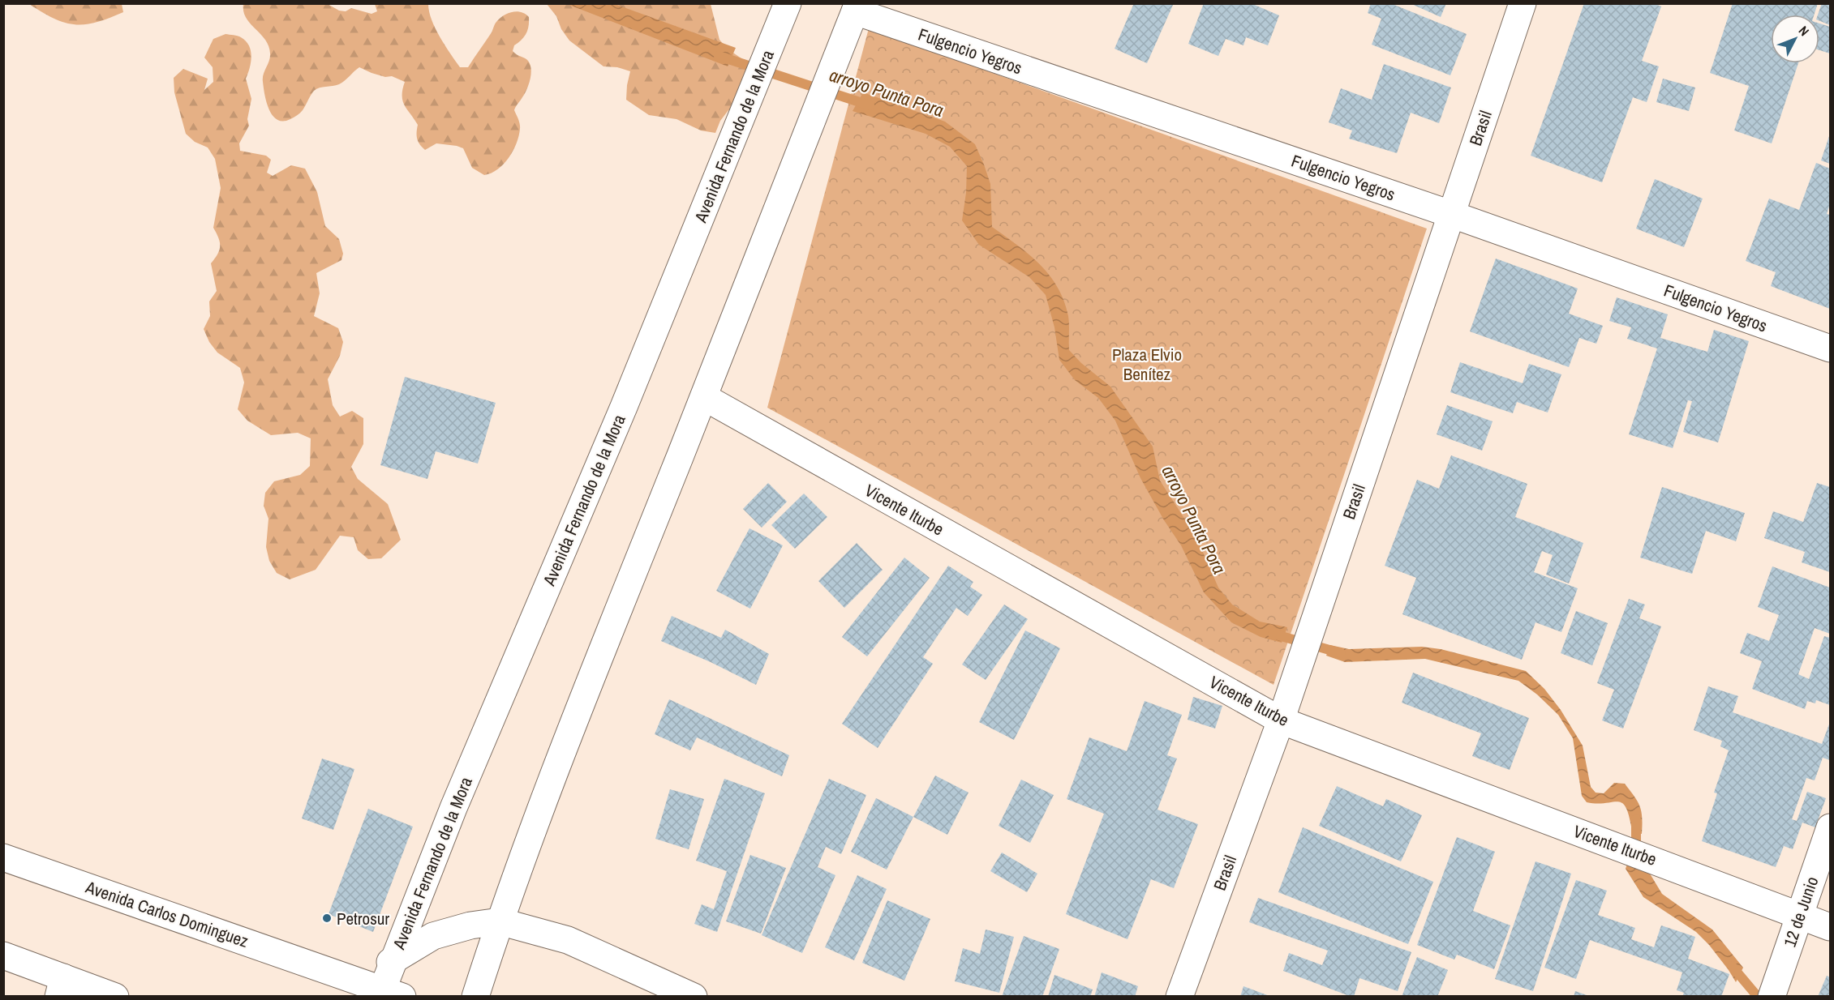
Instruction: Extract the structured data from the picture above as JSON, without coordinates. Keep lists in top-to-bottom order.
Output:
{
  "streets": {
    "street": [
      "Fulgencio Yegros",
      "Brasil",
      "Avenida Fernando de la Mora",
      "Vicente Iturbe",
      "12 de Junio",
      "Avenida Carlos Dominguez"
    ]
  },
  "crossings": [
    ["Fulgencio Yegros", "Brasil"],
    ["Brasil", "Vicente Iturbe"],
    ["Avenida Fernando de la Mora", "Avenida Carlos Dominguez"],
    ["Vicente Iturbe", "12 de Junio"]
  ],
  "water": ["arroyo Punta Pora"],
  "parks": ["Plaza Elvio Benítez"],
  "places": ["Petrosur"],
  "north": "top right"
}
